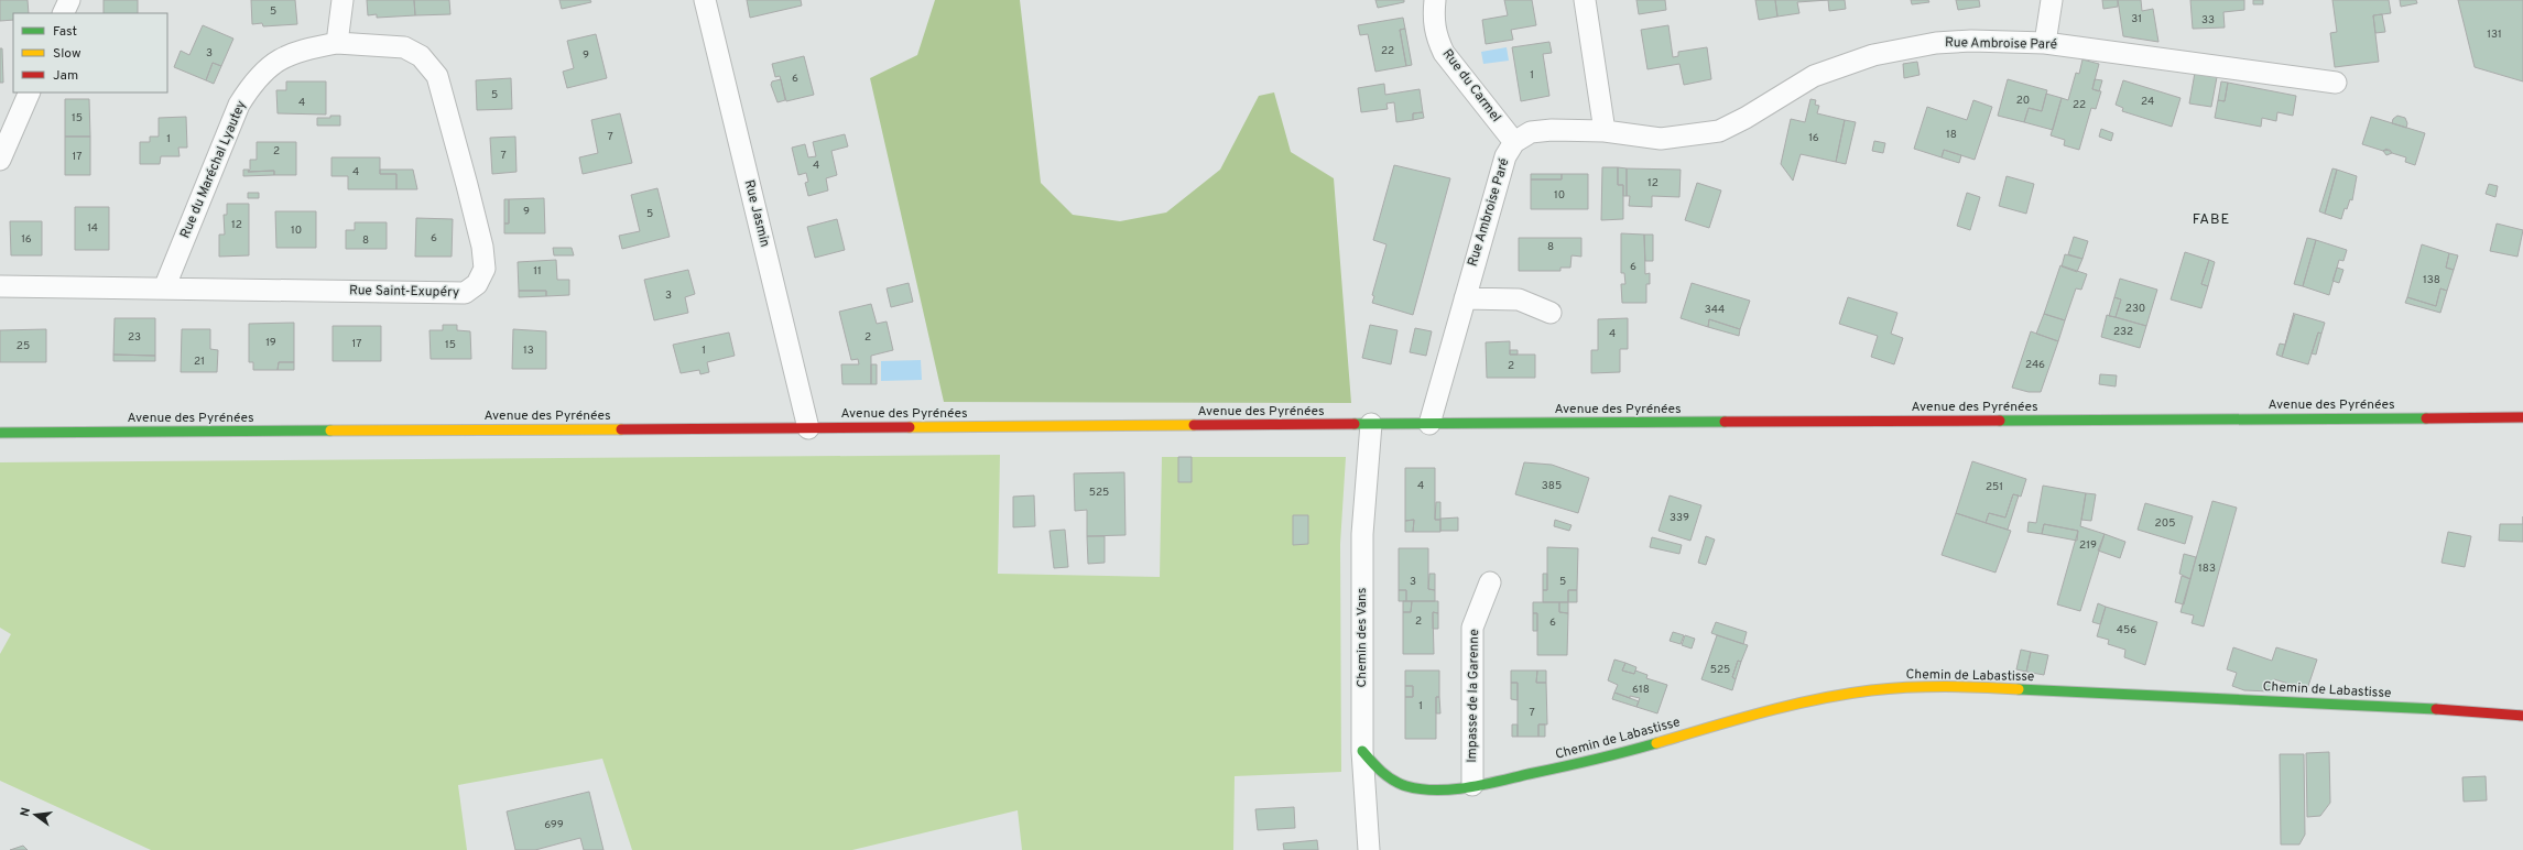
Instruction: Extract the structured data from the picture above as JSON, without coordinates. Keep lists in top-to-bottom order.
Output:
{
  "streets": {
    "main road": ["Avenue des Pyrénées", "Chemin de Labastisse"],
    "street": [
      "Rue Ambroise Paré",
      "Rue du Carmel",
      "Rue du Maréchal Lyautey",
      "Rue Jasmin",
      "Rue Saint-Exupéry",
      "Chemin des Vans",
      "Impasse de la Garenne"
    ]
  },
  "crossings": [
    ["Rue Ambroise Paré", "Rue du Carmel"],
    ["Rue Ambroise Paré", "Avenue des Pyrénées"],
    ["Rue du Maréchal Lyautey", "Rue Saint-Exupéry"],
    ["Rue Jasmin", "Avenue des Pyrénées"],
    ["Avenue des Pyrénées", "Chemin des Vans"],
    ["Chemin des Vans", "Chemin de Labastisse"],
    ["Chemin de Labastisse", "Impasse de la Garenne"]
  ],
  "districts": ["FABE"],
  "house_numbers": [
    "5",
    "31",
    "33",
    "131",
    "22",
    "3",
    "9",
    "1",
    "6",
    "5",
    "20",
    "24",
    "4",
    "22",
    "15",
    "18",
    "7",
    "16",
    "1",
    "2",
    "7",
    "17",
    "4",
    "4",
    "12",
    "10",
    "9",
    "5",
    "12",
    "14",
    "10",
    "6",
    "16",
    "8",
    "8",
    "6",
    "11",
    "138",
    "3",
    "230",
    "344",
    "232",
    "4",
    "23",
    "2",
    "19",
    "17",
    "15",
    "25",
    "13",
    "1",
    "21",
    "246",
    "2",
    "4",
    "385",
    "251",
    "525",
    "339",
    "205",
    "219",
    "183",
    "3",
    "5",
    "2",
    "6",
    "456",
    "525",
    "618",
    "1",
    "7",
    "699"
  ],
  "legend": ["Fast", "Slow", "Jam"],
  "north": "left"
}
